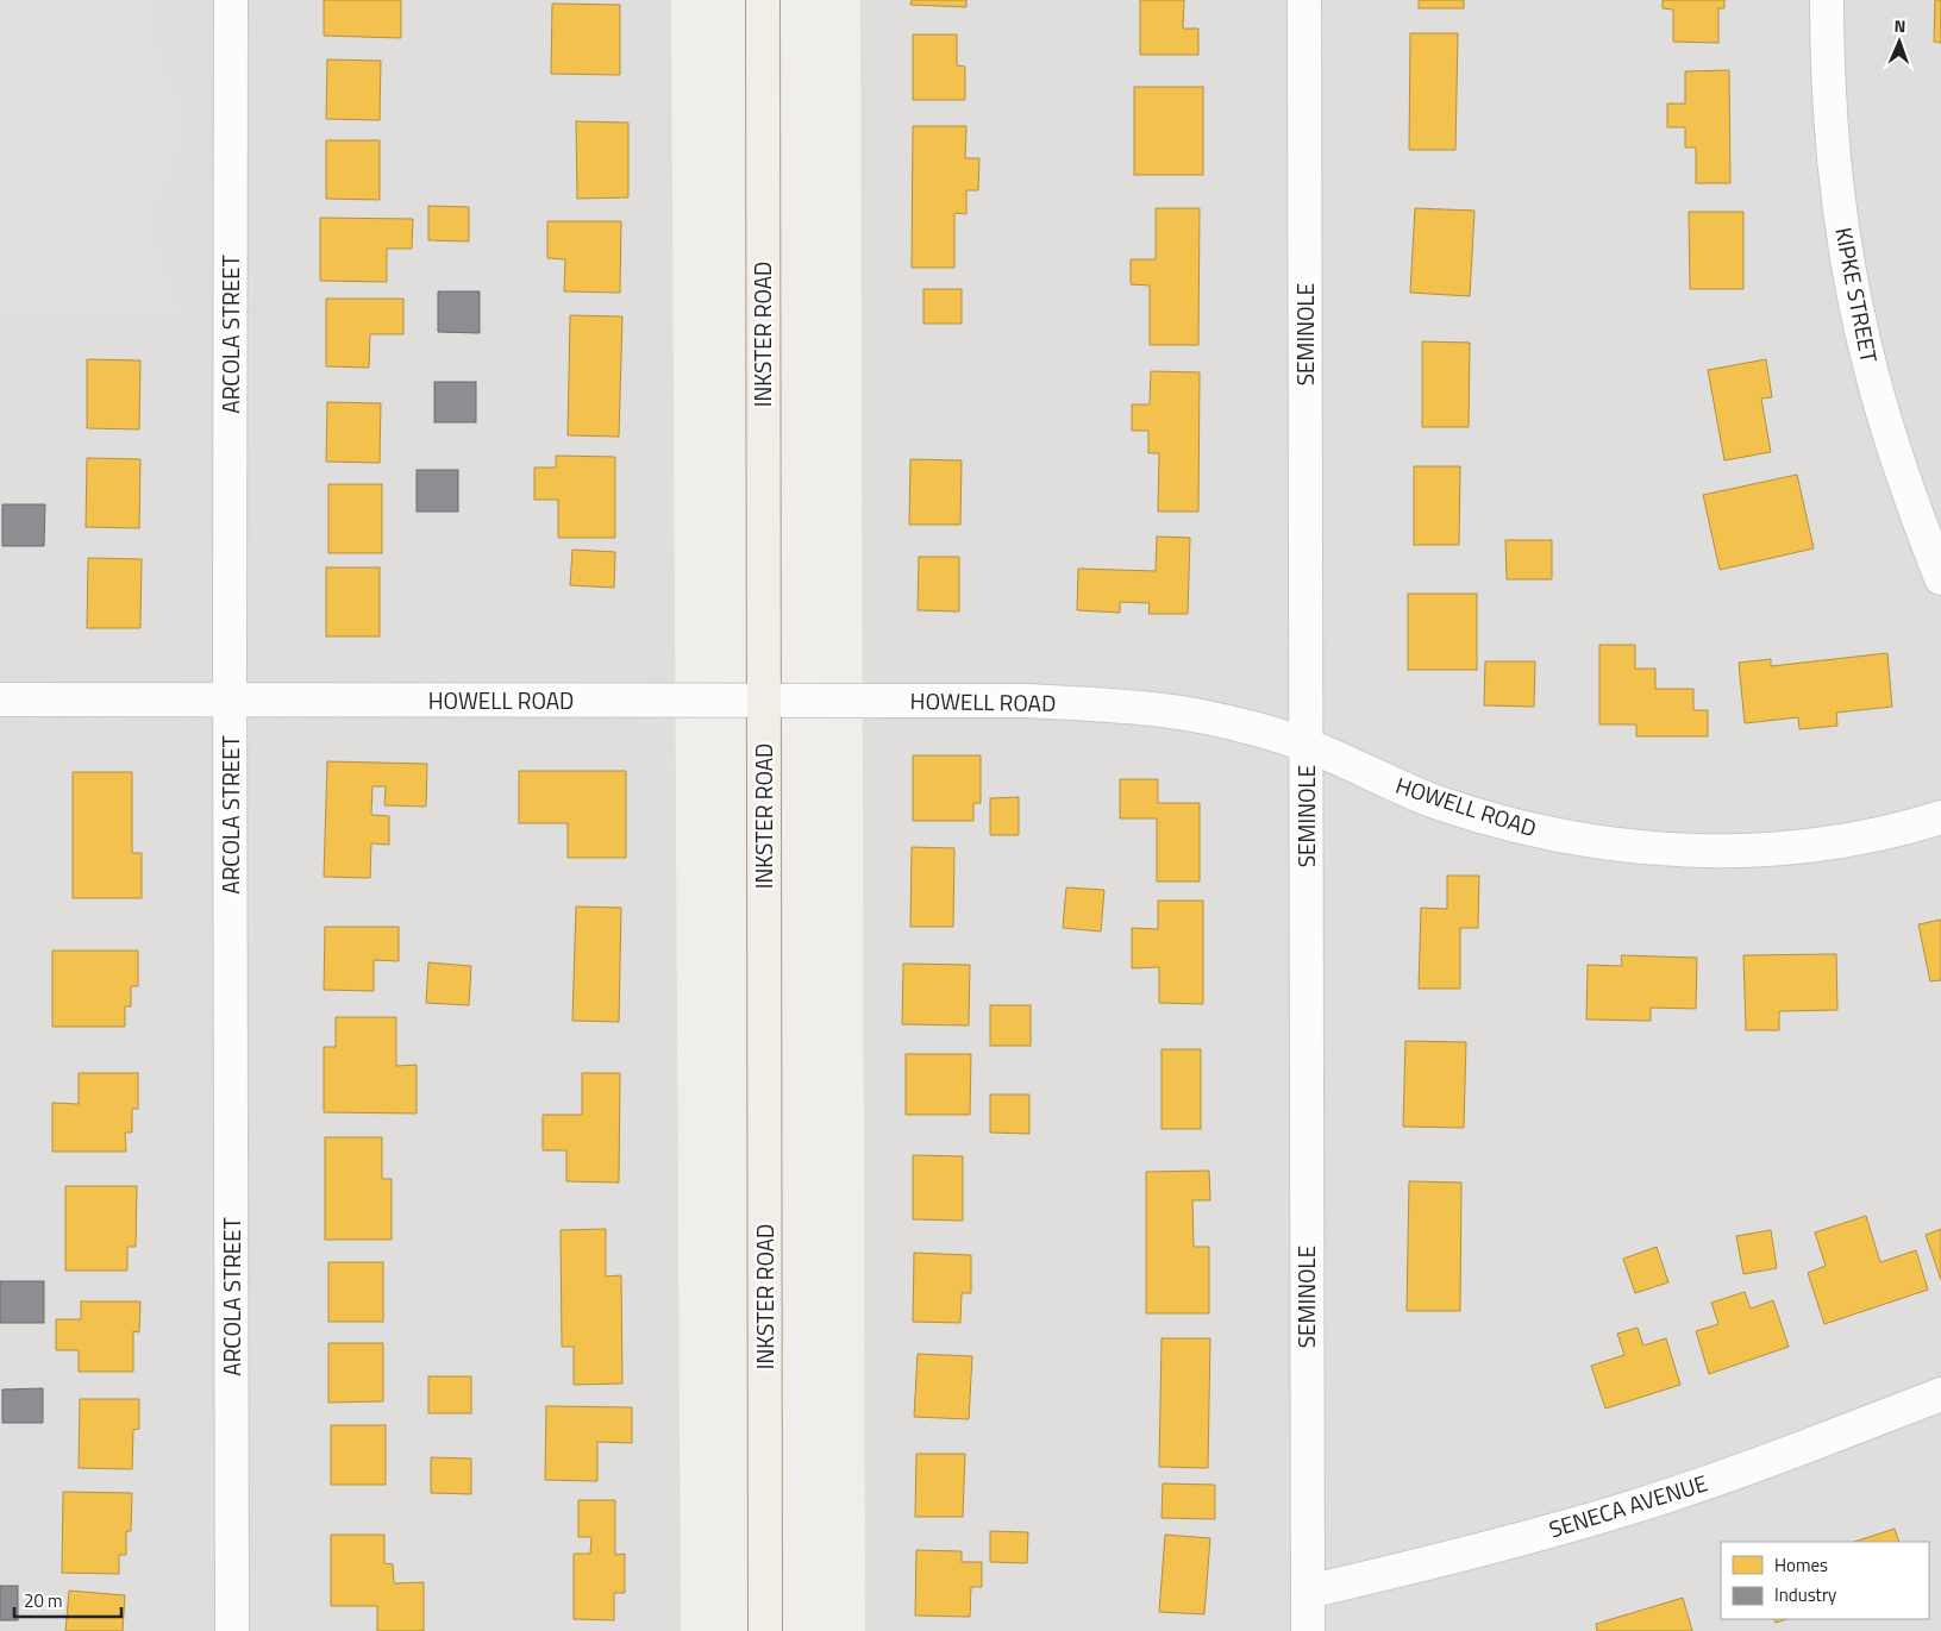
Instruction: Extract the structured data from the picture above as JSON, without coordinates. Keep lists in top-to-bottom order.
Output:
{
  "streets": {
    "main road": ["INKSTER ROAD"],
    "street": [
      "KIPKE STREET",
      "ARCOLA STREET",
      "SEMINOLE",
      "HOWELL ROAD",
      "SENECA AVENUE"
    ]
  },
  "crossings": [
    ["ARCOLA STREET", "HOWELL ROAD"],
    ["INKSTER ROAD", "HOWELL ROAD"],
    ["SEMINOLE", "HOWELL ROAD"],
    ["SEMINOLE", "SENECA AVENUE"]
  ],
  "legend": ["Homes", "Industry"],
  "scale_bar": "20 m",
  "north": "top"
}
